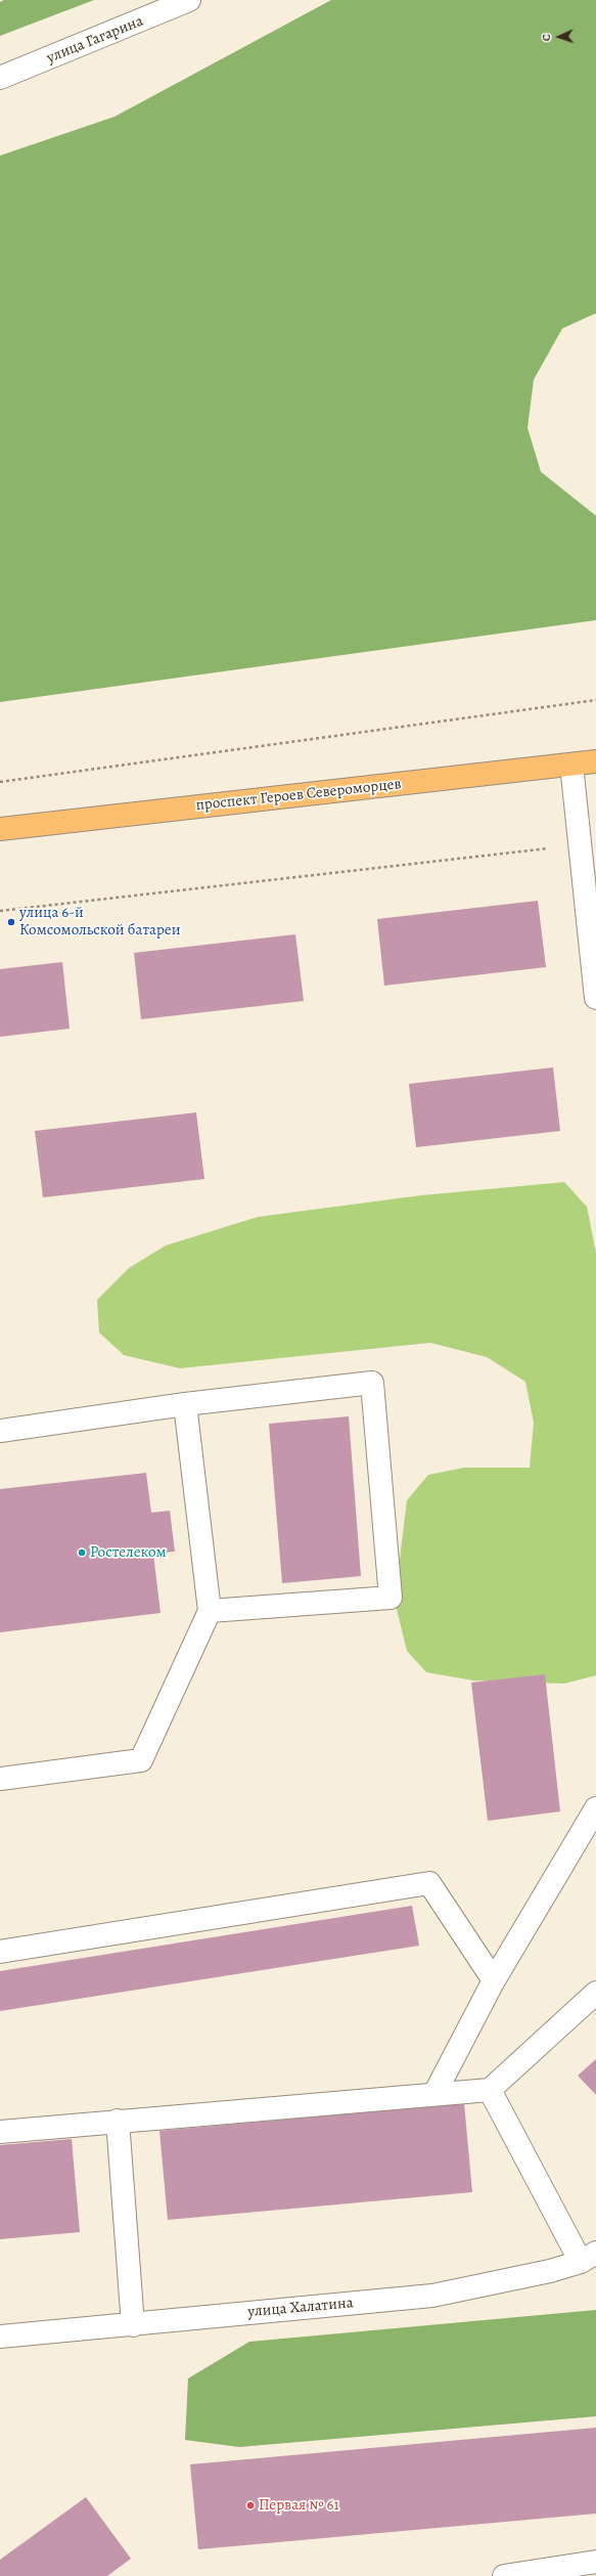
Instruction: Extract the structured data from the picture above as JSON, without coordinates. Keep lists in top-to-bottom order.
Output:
{
  "streets": {
    "main road": ["проспект Героев Североморцев"],
    "street": ["улица Гагарина", "улица Халатина"]
  },
  "places": ["улица 6-й Комсомольской батареи", "Ростелеком", "Первая № 61"],
  "north": "left"
}
